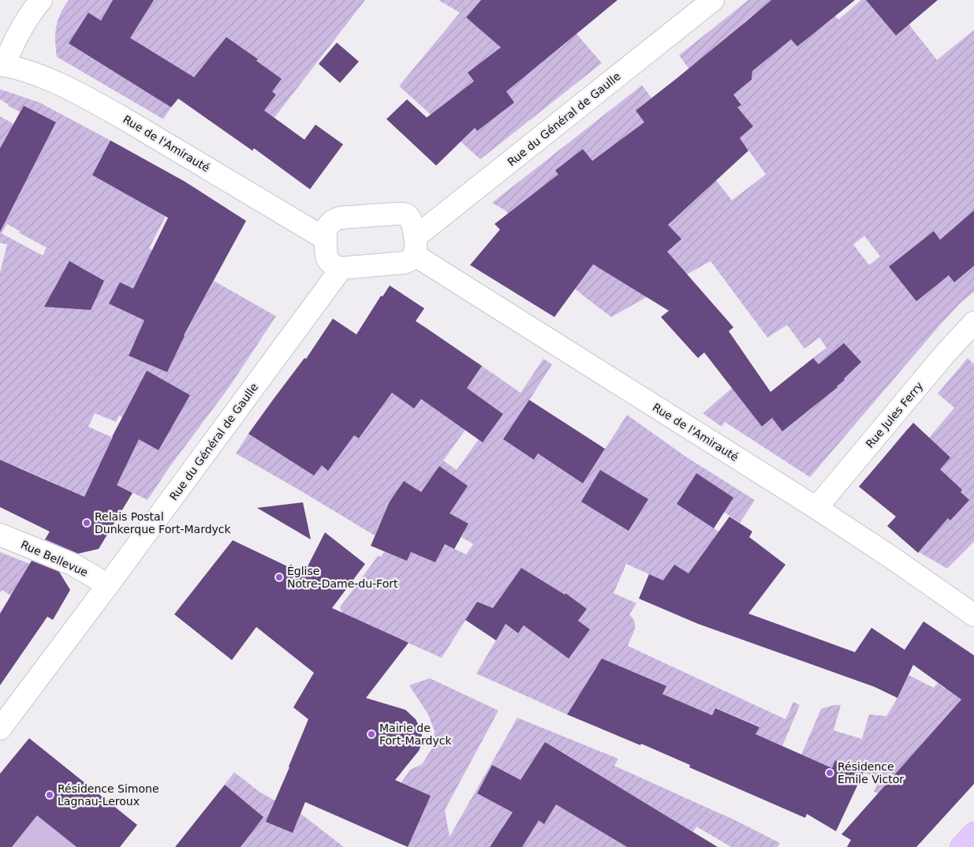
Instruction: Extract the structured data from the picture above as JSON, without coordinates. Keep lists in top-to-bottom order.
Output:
{
  "streets": {
    "street": [
      "Rue du Général de Gaulle",
      "Rue de l'Amirauté",
      "Rue Jules Ferry",
      "Rue Bellevue"
    ]
  },
  "crossings": [
    ["Rue du Général de Gaulle", "Rue de l'Amirauté"],
    ["Rue du Général de Gaulle", "Rue Bellevue"],
    ["Rue de l'Amirauté", "Rue Jules Ferry"]
  ],
  "places": [
    "Relais Postal Dunkerque Fort-Mardyck",
    "Église Notre-Dame-du-Fort",
    "Mairie de Fort-Mardyck",
    "Résidence Emile Victor",
    "Résidence Simone Lagnau-Leroux"
  ]
}
